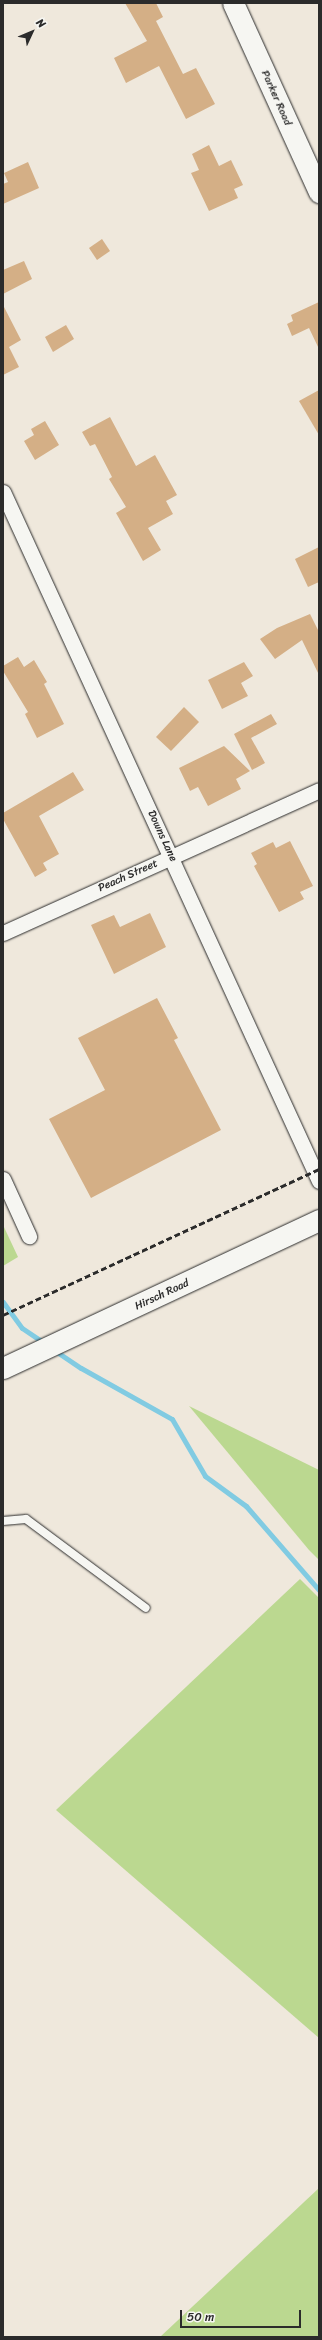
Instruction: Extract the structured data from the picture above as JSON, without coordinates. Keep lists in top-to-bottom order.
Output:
{
  "streets": {
    "main road": ["Parker Road", "Hirsch Road"],
    "street": ["Downs Lane", "Peach Street"]
  },
  "crossings": [
    ["Downs Lane", "Peach Street"]
  ],
  "scale_bar": "50 m",
  "north": "top right"
}
